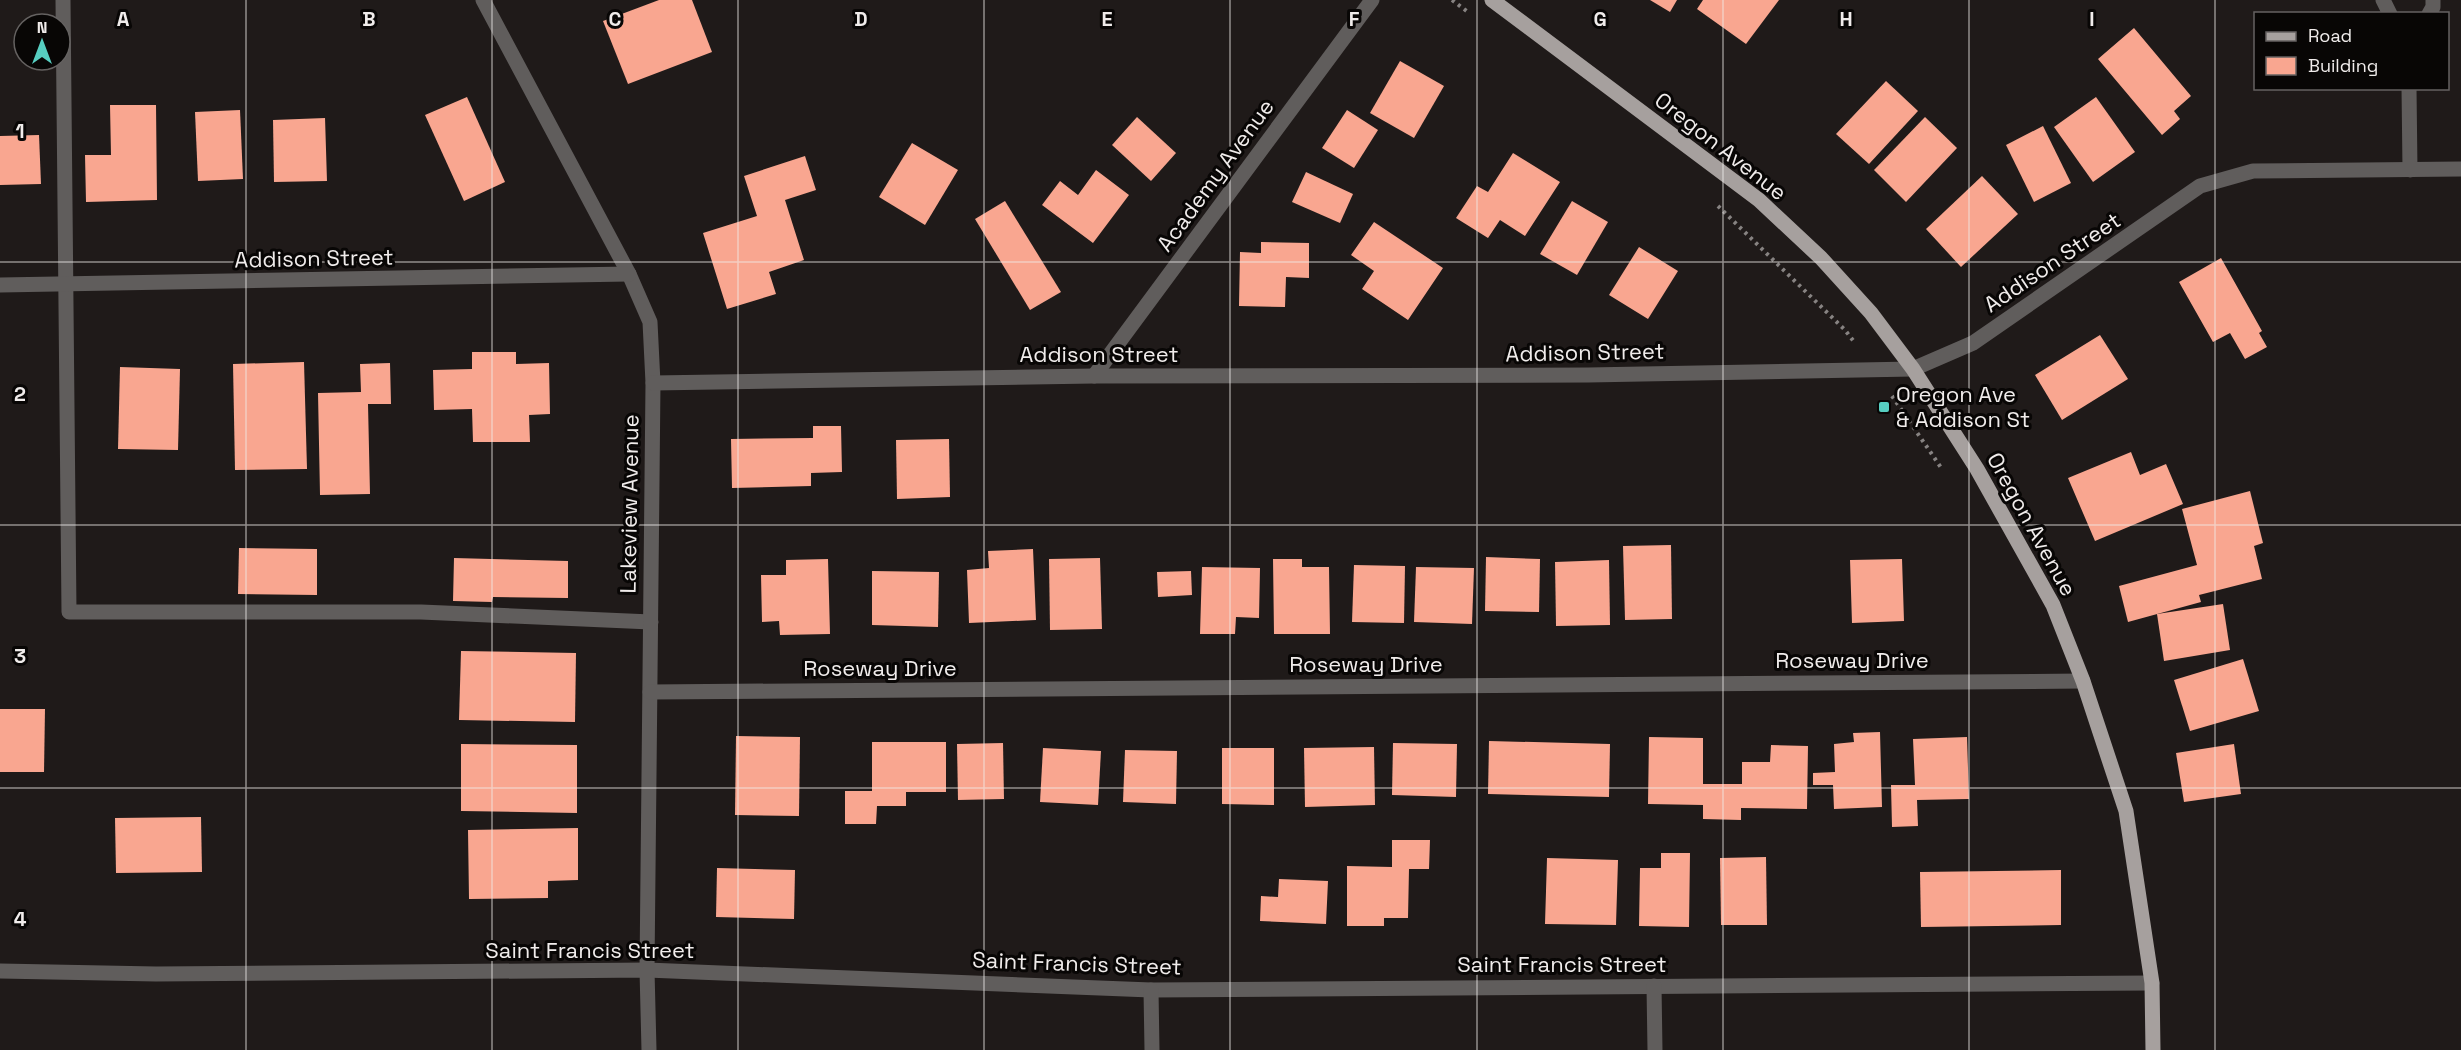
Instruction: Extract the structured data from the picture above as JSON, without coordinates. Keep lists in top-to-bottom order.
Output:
{
  "streets": {
    "main road": ["Oregon Avenue"],
    "street": [
      "Academy Avenue",
      "Addison Street",
      "Lakeview Avenue",
      "Roseway Drive",
      "Saint Francis Street"
    ]
  },
  "crossings": [
    ["Oregon Avenue", "Addison Street"],
    ["Oregon Avenue", "Roseway Drive"],
    ["Oregon Avenue", "Saint Francis Street"],
    ["Academy Avenue", "Addison Street"],
    ["Addison Street", "Lakeview Avenue"],
    ["Lakeview Avenue", "Roseway Drive"],
    ["Lakeview Avenue", "Saint Francis Street"]
  ],
  "places": {
    "transit": ["Oregon Ave & Addison St"]
  },
  "legend": ["Road", "Building"],
  "north": "top",
  "grid": {
    "columns": [
      "A",
      "B",
      "C",
      "D",
      "E",
      "F",
      "G",
      "H",
      "I"
    ],
    "rows": [
      "1",
      "2",
      "3",
      "4"
    ]
  }
}
